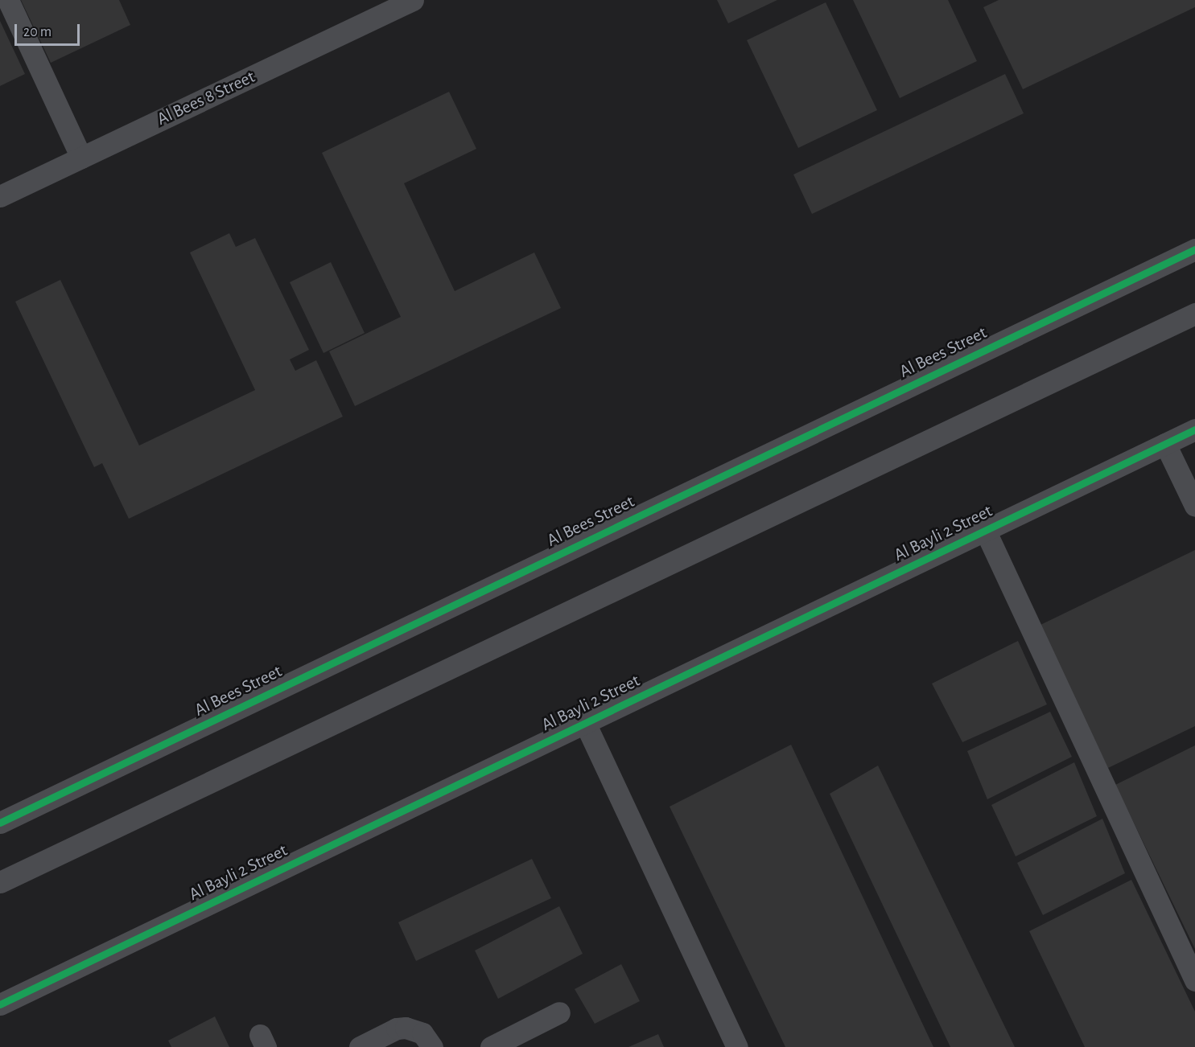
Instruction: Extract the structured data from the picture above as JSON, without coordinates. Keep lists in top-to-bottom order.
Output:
{
  "streets": {
    "street": ["Al Bees 8 Street", "Al Bees Street", "Al Bayli 2 Street"]
  },
  "scale_bar": "20 m"
}
